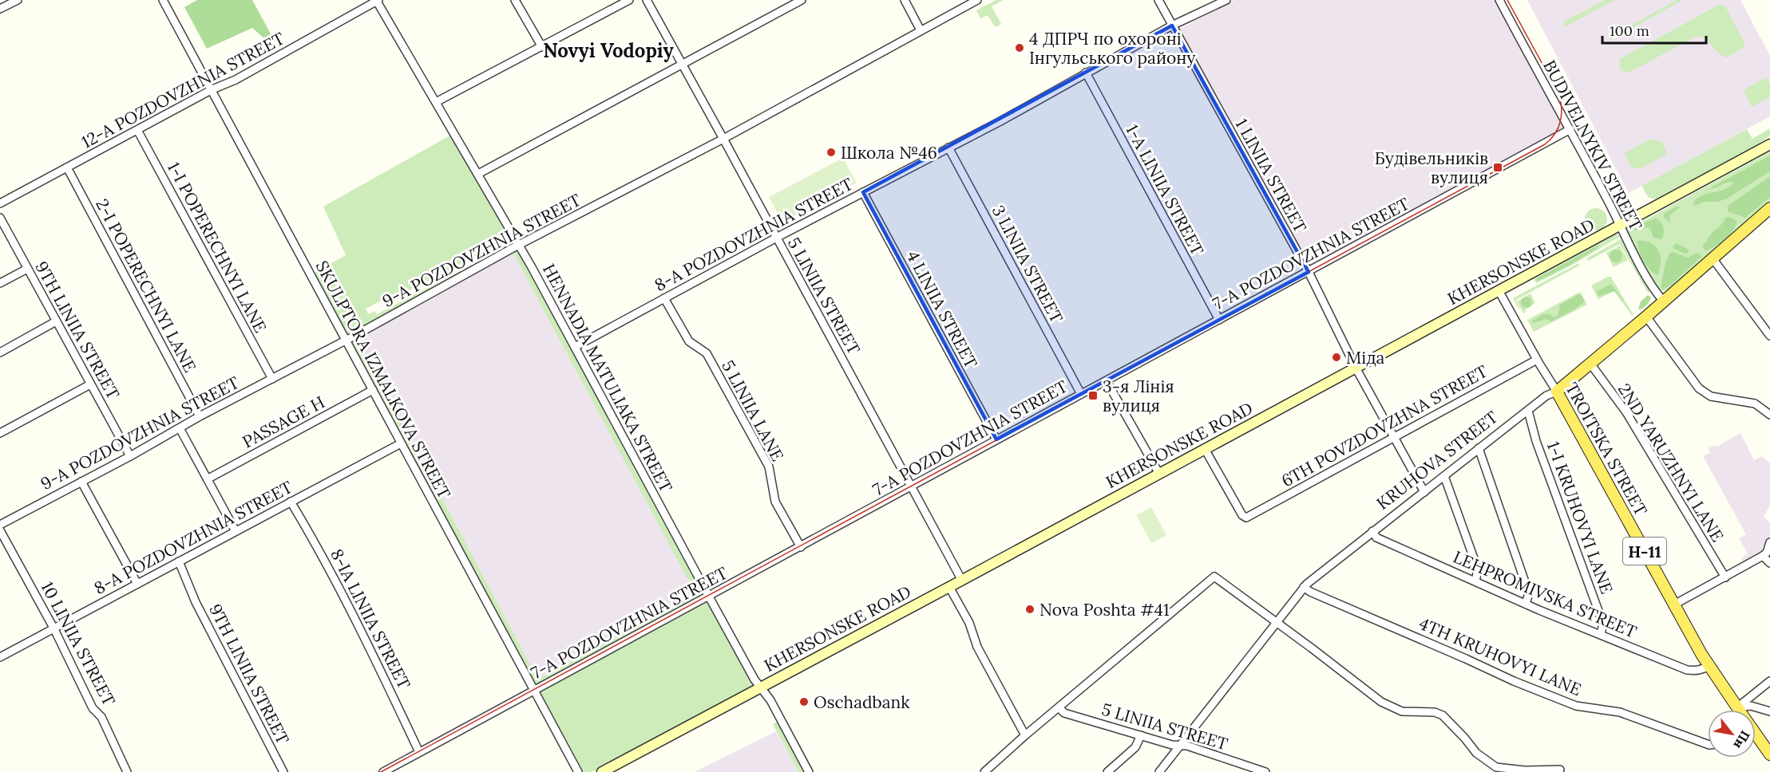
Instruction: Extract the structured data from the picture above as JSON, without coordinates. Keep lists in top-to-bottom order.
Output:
{
  "streets": {
    "main road": [
      "KHERSONSKE ROAD",
      "TROITSKA STREET",
      "KRUHOVA STREET",
      "Н-11"
    ],
    "street": [
      "12-A POZDOVZHNIA STREET",
      "BUDIVELNYKIV STREET",
      "1 LINIIA STREET",
      "1-A LINIIA STREET",
      "8-A POZDOVZHNIA STREET",
      "1-I POPERECHNYI LANE",
      "9-A POZDOVZHNIA STREET",
      "7-A POZDOVZHNIA STREET",
      "3 LINIIA STREET",
      "2-I POPERECHNYI LANE",
      "5 LINIIA STREET",
      "4 LINIIA STREET",
      "9TH LINIIA STREET",
      "HENNADIA MATULIAKA STREET",
      "SKULPTORA IZMALKOVA STREET",
      "5 LINIIA LANE",
      "PASSAGE H",
      "6TH POVZDOVZHNA STREET",
      "2ND YARUZHNYI LANE",
      "1-I KRUHOVYI LANE",
      "LEHPROMIVSKA STREET",
      "8-IA LINIIA STREET",
      "10 LINIIA STREET",
      "4TH KRUHOVYI LANE"
    ]
  },
  "crossings": [
    ["12-A POZDOVZHNIA STREET", "1-I POPERECHNYI LANE"],
    ["12-A POZDOVZHNIA STREET", "2-I POPERECHNYI LANE"],
    ["12-A POZDOVZHNIA STREET", "HENNADIA MATULIAKA STREET"],
    ["12-A POZDOVZHNIA STREET", "SKULPTORA IZMALKOVA STREET"],
    ["BUDIVELNYKIV STREET", "7-A POZDOVZHNIA STREET"],
    ["BUDIVELNYKIV STREET", "KHERSONSKE ROAD"],
    ["BUDIVELNYKIV STREET", "KRUHOVA STREET"],
    ["1 LINIIA STREET", "8-A POZDOVZHNIA STREET"],
    ["1 LINIIA STREET", "7-A POZDOVZHNIA STREET"],
    ["1 LINIIA STREET", "KHERSONSKE ROAD"],
    ["1 LINIIA STREET", "6TH POVZDOVZHNA STREET"],
    ["1 LINIIA STREET", "KRUHOVA STREET"],
    ["1-A LINIIA STREET", "8-A POZDOVZHNIA STREET"],
    ["1-A LINIIA STREET", "7-A POZDOVZHNIA STREET"],
    ["8-A POZDOVZHNIA STREET", "3 LINIIA STREET"],
    ["8-A POZDOVZHNIA STREET", "5 LINIIA STREET"],
    ["8-A POZDOVZHNIA STREET", "4 LINIIA STREET"],
    ["8-A POZDOVZHNIA STREET", "9TH LINIIA STREET"],
    ["8-A POZDOVZHNIA STREET", "HENNADIA MATULIAKA STREET"],
    ["8-A POZDOVZHNIA STREET", "SKULPTORA IZMALKOVA STREET"],
    ["8-A POZDOVZHNIA STREET", "5 LINIIA LANE"],
    ["8-A POZDOVZHNIA STREET", "8-IA LINIIA STREET"],
    ["8-A POZDOVZHNIA STREET", "10 LINIIA STREET"],
    ["1-I POPERECHNYI LANE", "9-A POZDOVZHNIA STREET"],
    ["9-A POZDOVZHNIA STREET", "2-I POPERECHNYI LANE"],
    ["9-A POZDOVZHNIA STREET", "5 LINIIA STREET"],
    ["9-A POZDOVZHNIA STREET", "9TH LINIIA STREET"],
    ["9-A POZDOVZHNIA STREET", "HENNADIA MATULIAKA STREET"],
    ["9-A POZDOVZHNIA STREET", "SKULPTORA IZMALKOVA STREET"],
    ["7-A POZDOVZHNIA STREET", "3 LINIIA STREET"],
    ["7-A POZDOVZHNIA STREET", "5 LINIIA STREET"],
    ["7-A POZDOVZHNIA STREET", "4 LINIIA STREET"],
    ["7-A POZDOVZHNIA STREET", "HENNADIA MATULIAKA STREET"],
    ["7-A POZDOVZHNIA STREET", "SKULPTORA IZMALKOVA STREET"],
    ["7-A POZDOVZHNIA STREET", "5 LINIIA LANE"],
    ["7-A POZDOVZHNIA STREET", "8-IA LINIIA STREET"],
    ["KHERSONSKE ROAD", "5 LINIIA STREET"],
    ["KHERSONSKE ROAD", "HENNADIA MATULIAKA STREET"],
    ["KHERSONSKE ROAD", "6TH POVZDOVZHNA STREET"],
    ["KHERSONSKE ROAD", "TROITSKA STREET"],
    ["5 LINIIA STREET", "KRUHOVA STREET"],
    ["SKULPTORA IZMALKOVA STREET", "PASSAGE H"],
    ["6TH POVZDOVZHNA STREET", "TROITSKA STREET"],
    ["TROITSKA STREET", "KRUHOVA STREET"],
    ["TROITSKA STREET", "LEHPROMIVSKA STREET"],
    ["KRUHOVA STREET", "2ND YARUZHNYI LANE"],
    ["KRUHOVA STREET", "1-I KRUHOVYI LANE"],
    ["KRUHOVA STREET", "LEHPROMIVSKA STREET"],
    ["KRUHOVA STREET", "4TH KRUHOVYI LANE"],
    ["1-I KRUHOVYI LANE", "LEHPROMIVSKA STREET"]
  ],
  "districts": ["Novyi Vodopiy"],
  "places": {
    "other": [
      "4 ДПРЧ по охороні Інгульського району",
      "Школа №46",
      "Міда",
      "Nova Poshta #41",
      "Oschadbank"
    ],
    "transit": ["Будівельників вулиця", "3-я Лінія вулиця"]
  },
  "scale_bar": "100 m",
  "north": "bottom right"
}
